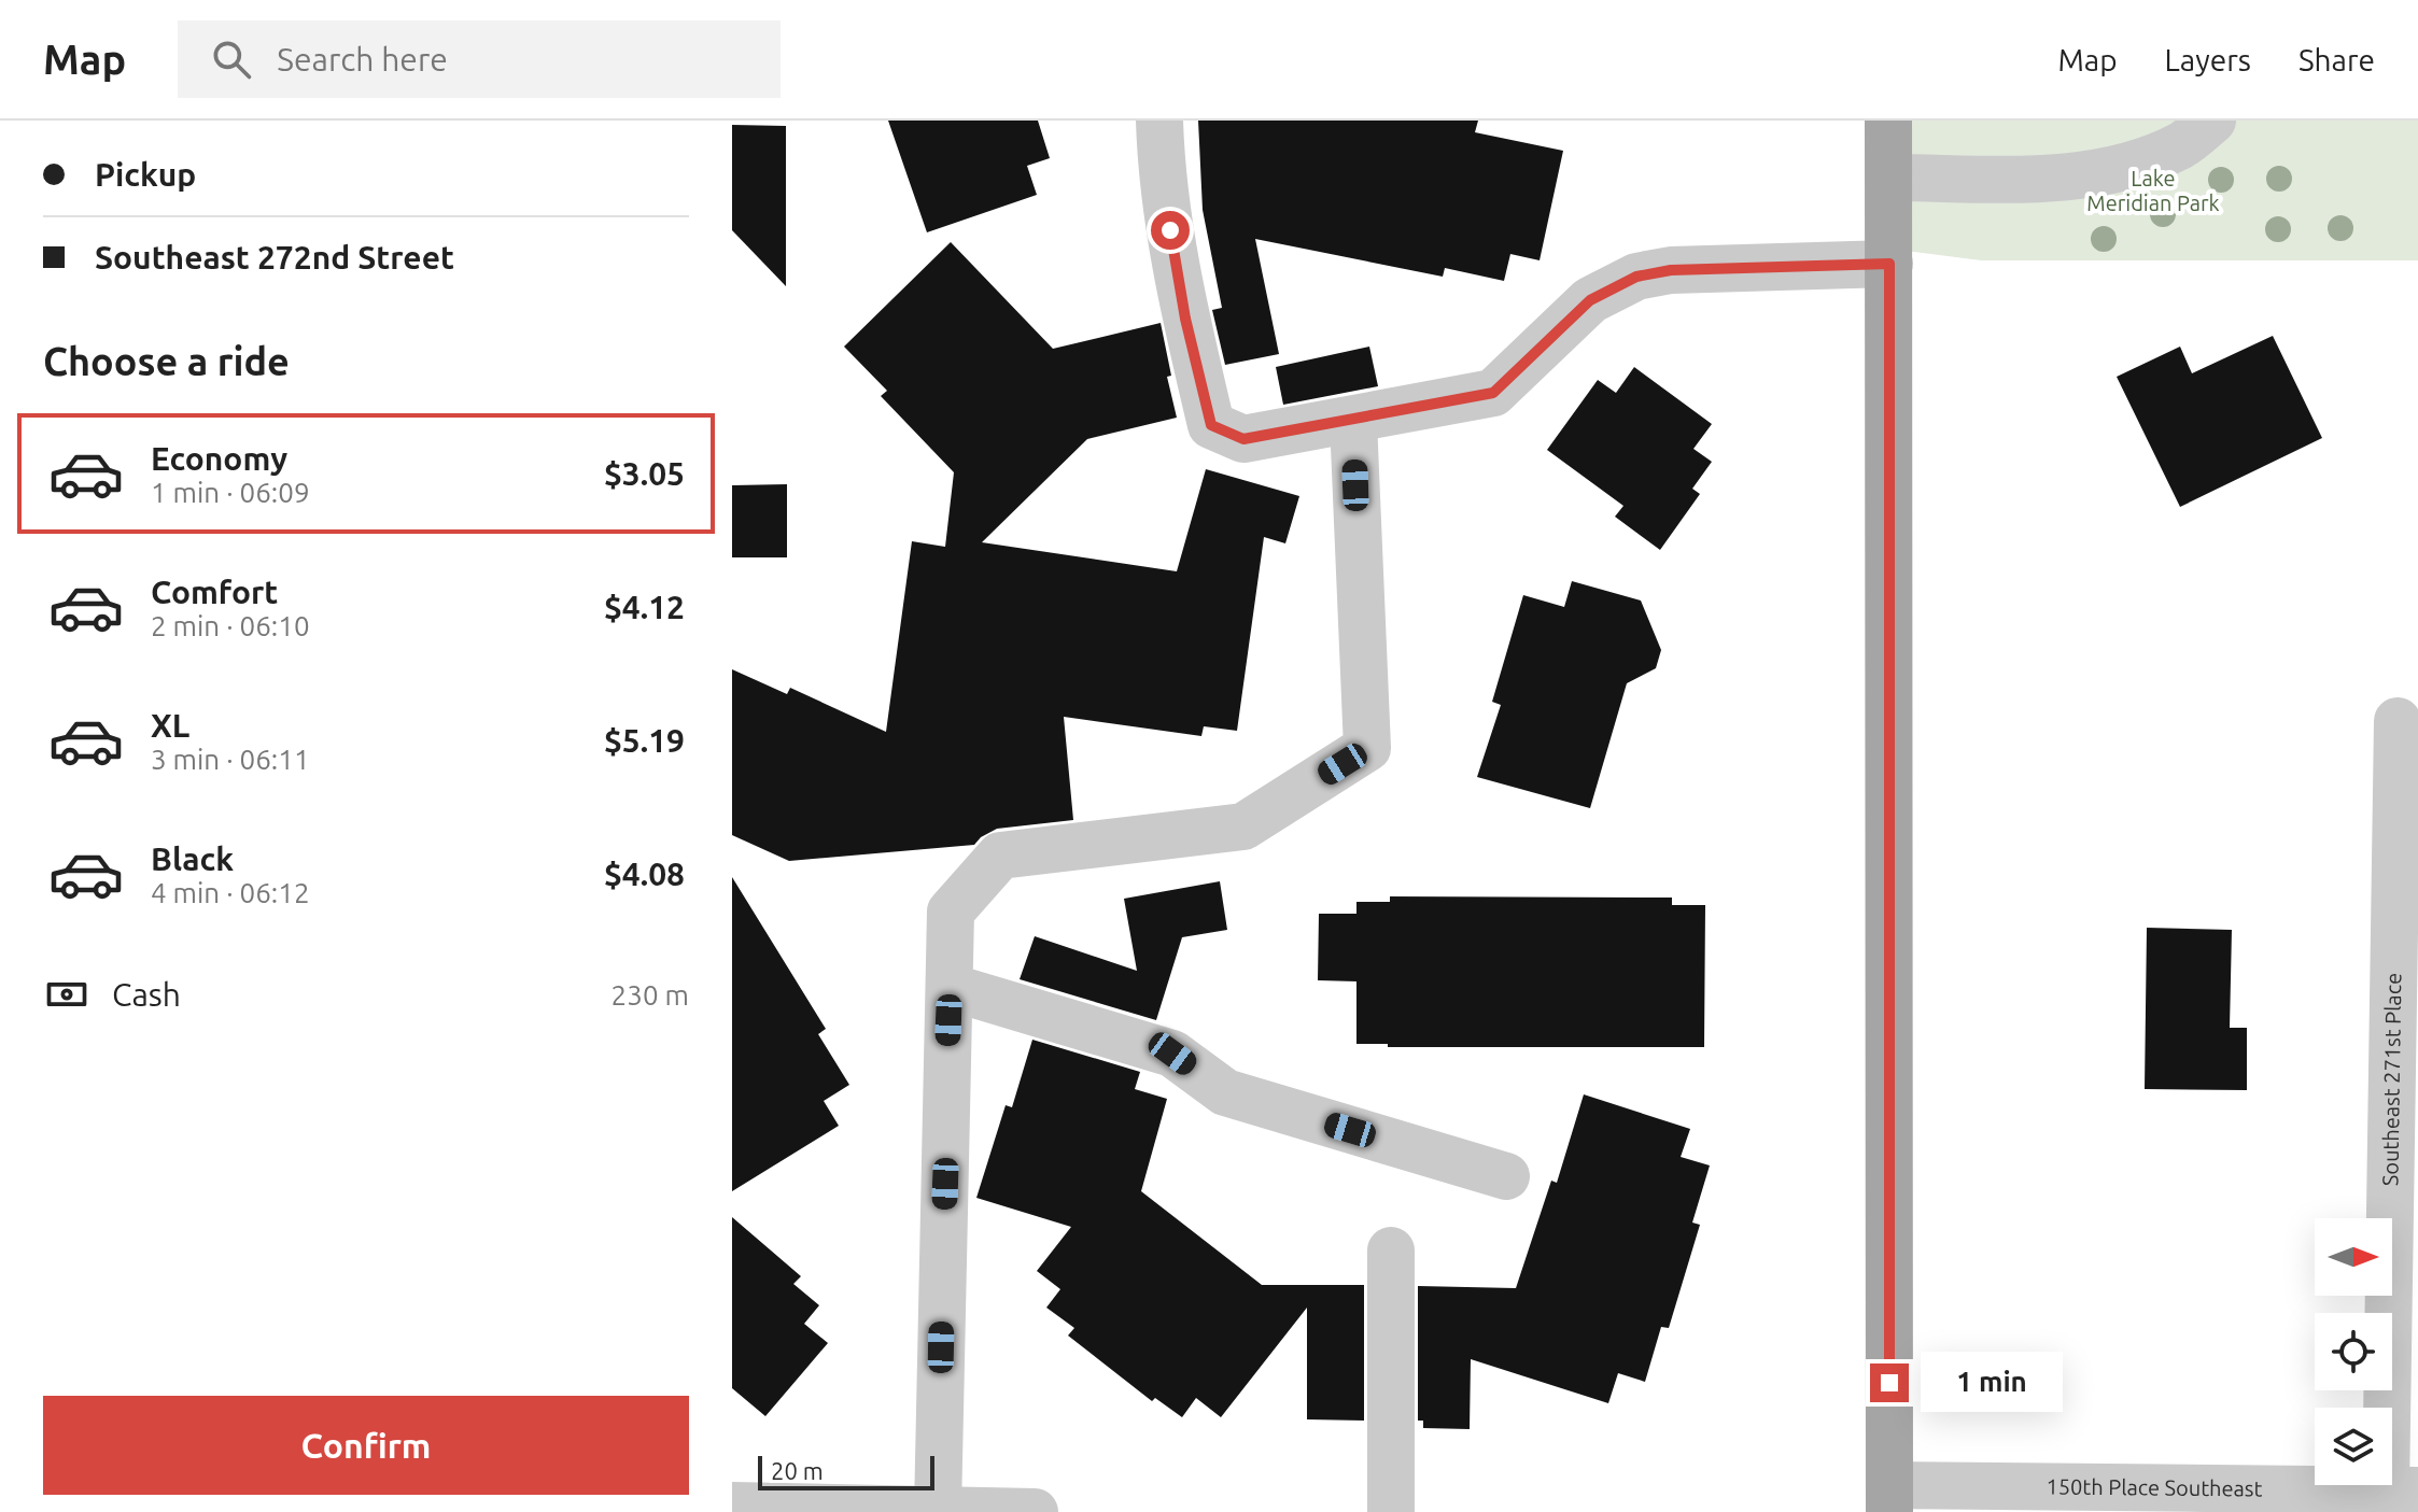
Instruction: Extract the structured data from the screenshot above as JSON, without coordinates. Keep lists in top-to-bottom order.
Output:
{
  "streets": {
    "street": ["Southeast 271st Place", "150th Place Southeast"]
  },
  "crossings": [
    ["Southeast 271st Place", "150th Place Southeast"]
  ],
  "parks": ["Lake Meridian Park"],
  "scale_bar": "20 m",
  "north": "right",
  "page": {
    "header": "Map",
    "search": "Search here",
    "nav": ["Map", "Layers", "Share"],
    "banner": ["Pickup", "Southeast 272nd Street"],
    "heading": "Choose a ride",
    "list": [
      {
        "name": "Economy",
        "note": "1 min · 06:09",
        "value": "$3.05"
      },
      {
        "name": "Comfort",
        "note": "2 min · 06:10",
        "value": "$4.12"
      },
      {
        "name": "XL",
        "note": "3 min · 06:11",
        "value": "$5.19"
      },
      {
        "name": "Black",
        "note": "4 min · 06:12",
        "value": "$4.08"
      }
    ],
    "pay": ["Cash", "230 m"],
    "bubble": "1 min",
    "buttons": "Confirm",
    "scale": "20 m"
  }
}
